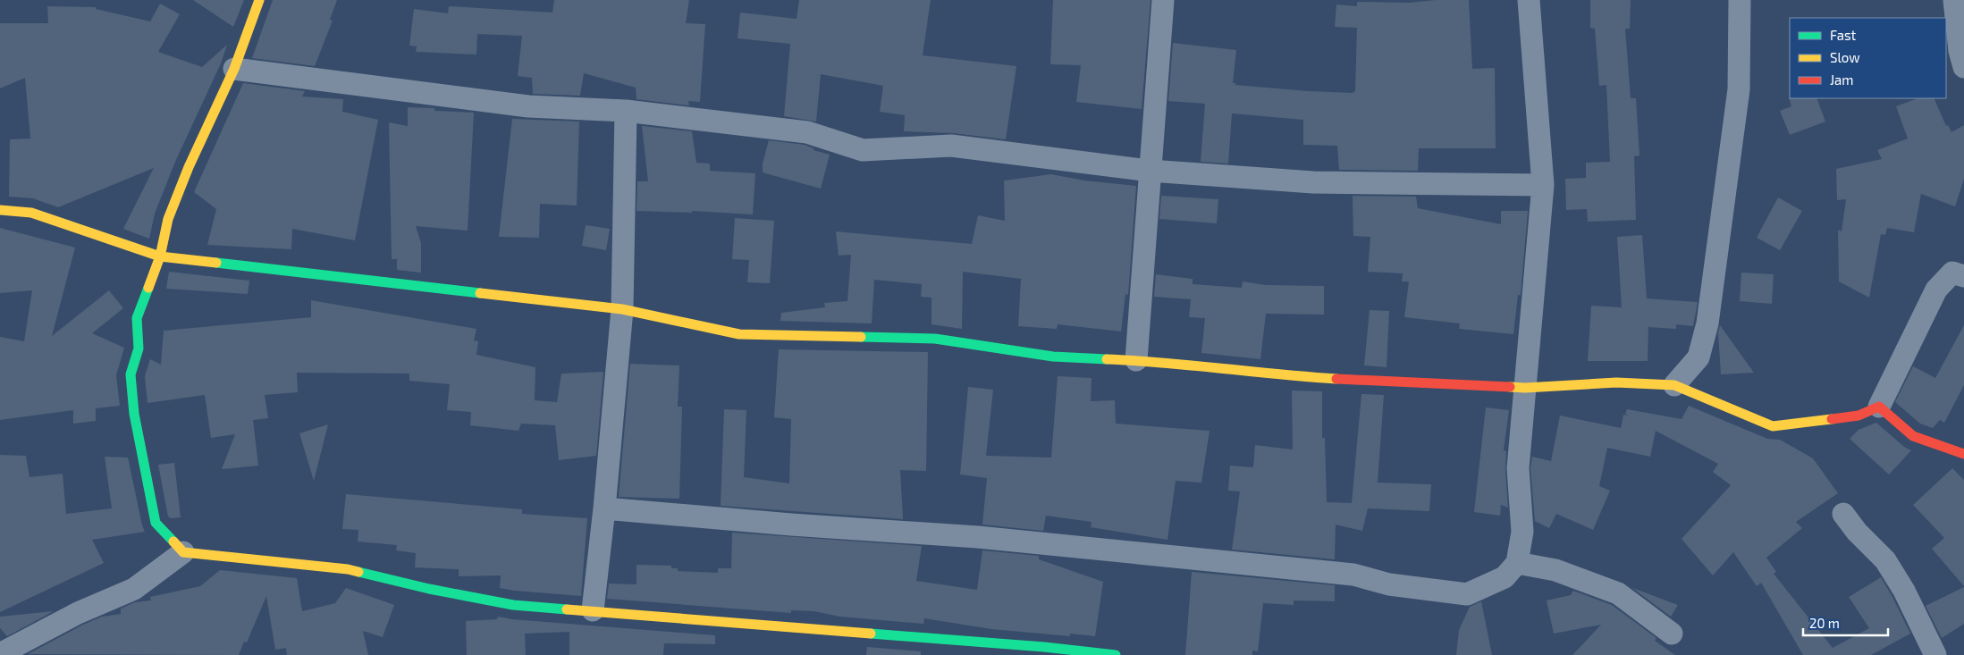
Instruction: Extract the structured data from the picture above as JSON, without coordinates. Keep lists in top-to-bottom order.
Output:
{
  "legend": ["Fast", "Slow", "Jam"],
  "scale_bar": "20 m"
}
